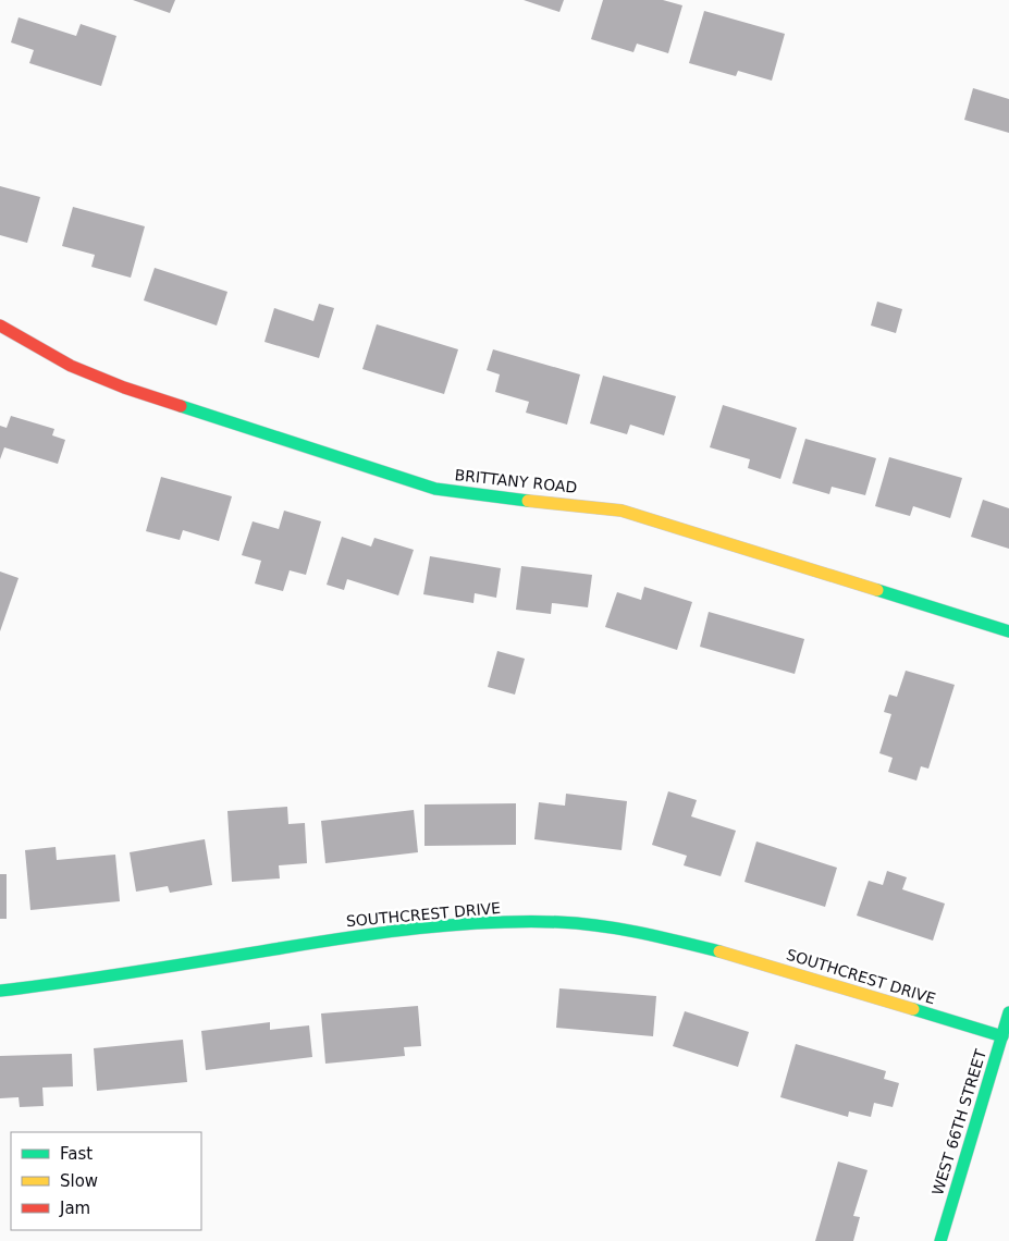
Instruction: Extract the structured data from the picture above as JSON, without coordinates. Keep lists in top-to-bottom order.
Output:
{
  "streets": {
    "street": ["BRITTANY ROAD", "SOUTHCREST DRIVE", "WEST 66TH STREET"]
  },
  "crossings": [
    ["SOUTHCREST DRIVE", "WEST 66TH STREET"]
  ],
  "legend": ["Fast", "Slow", "Jam"]
}
